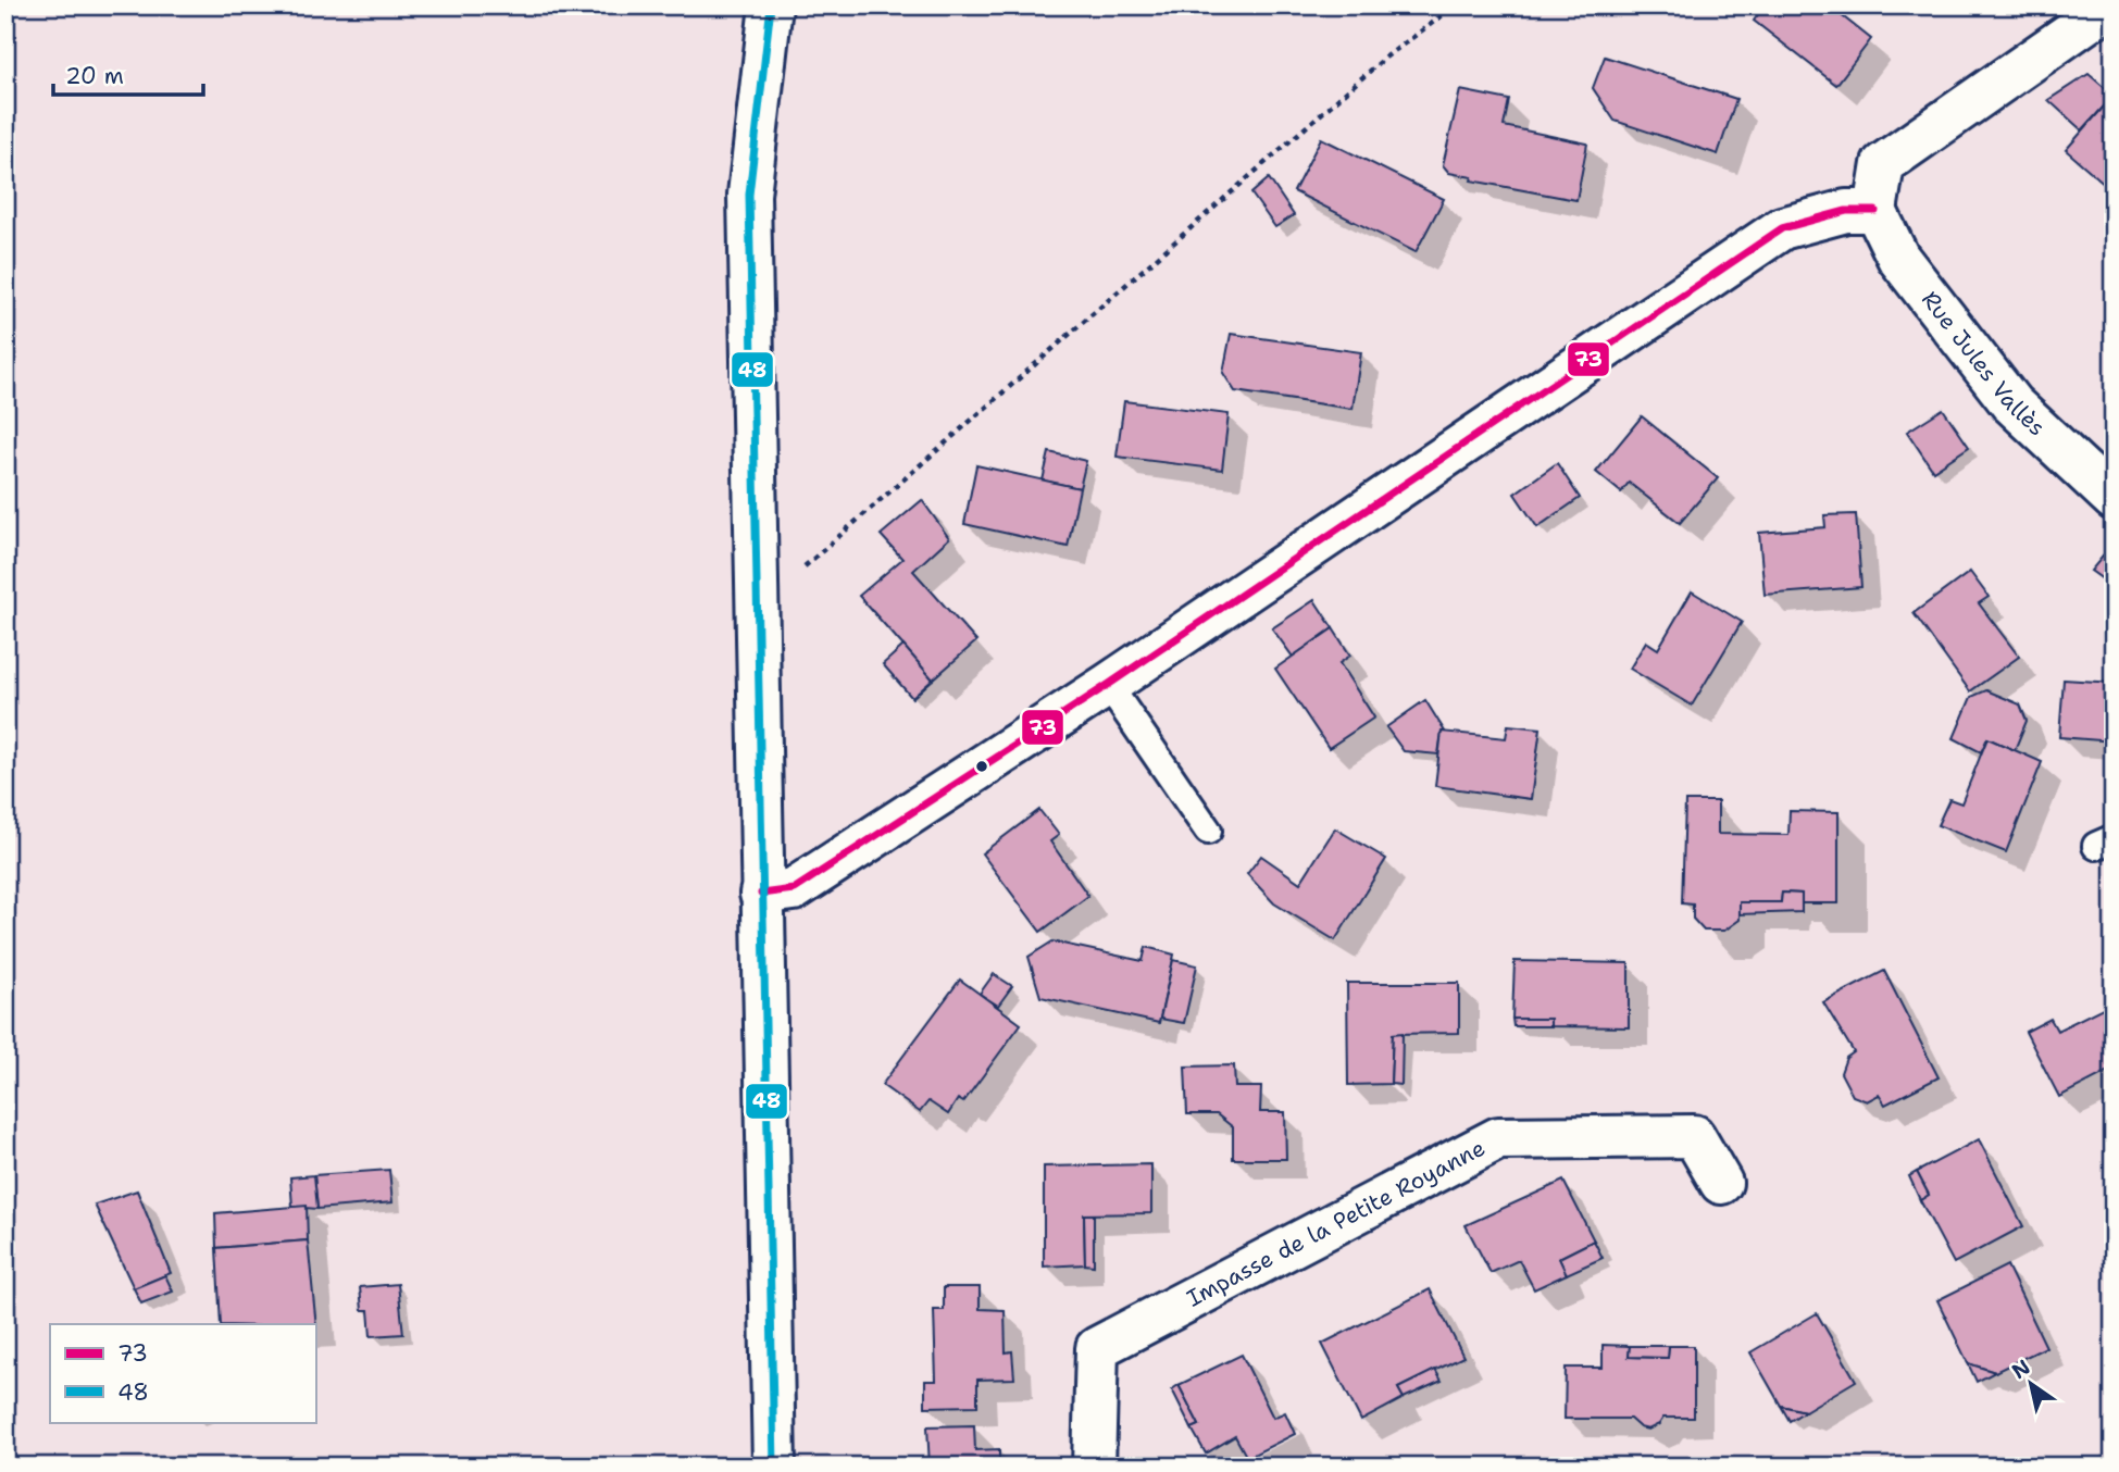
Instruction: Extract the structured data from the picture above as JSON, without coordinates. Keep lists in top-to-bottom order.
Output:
{
  "streets": {
    "street": ["Rue Jules Vallès", "Impasse de la Petite Royanne"]
  },
  "lines": ["transit line 48", "transit line 73"],
  "legend": ["73", "48"],
  "scale_bar": "20 m",
  "north": "top left"
}
